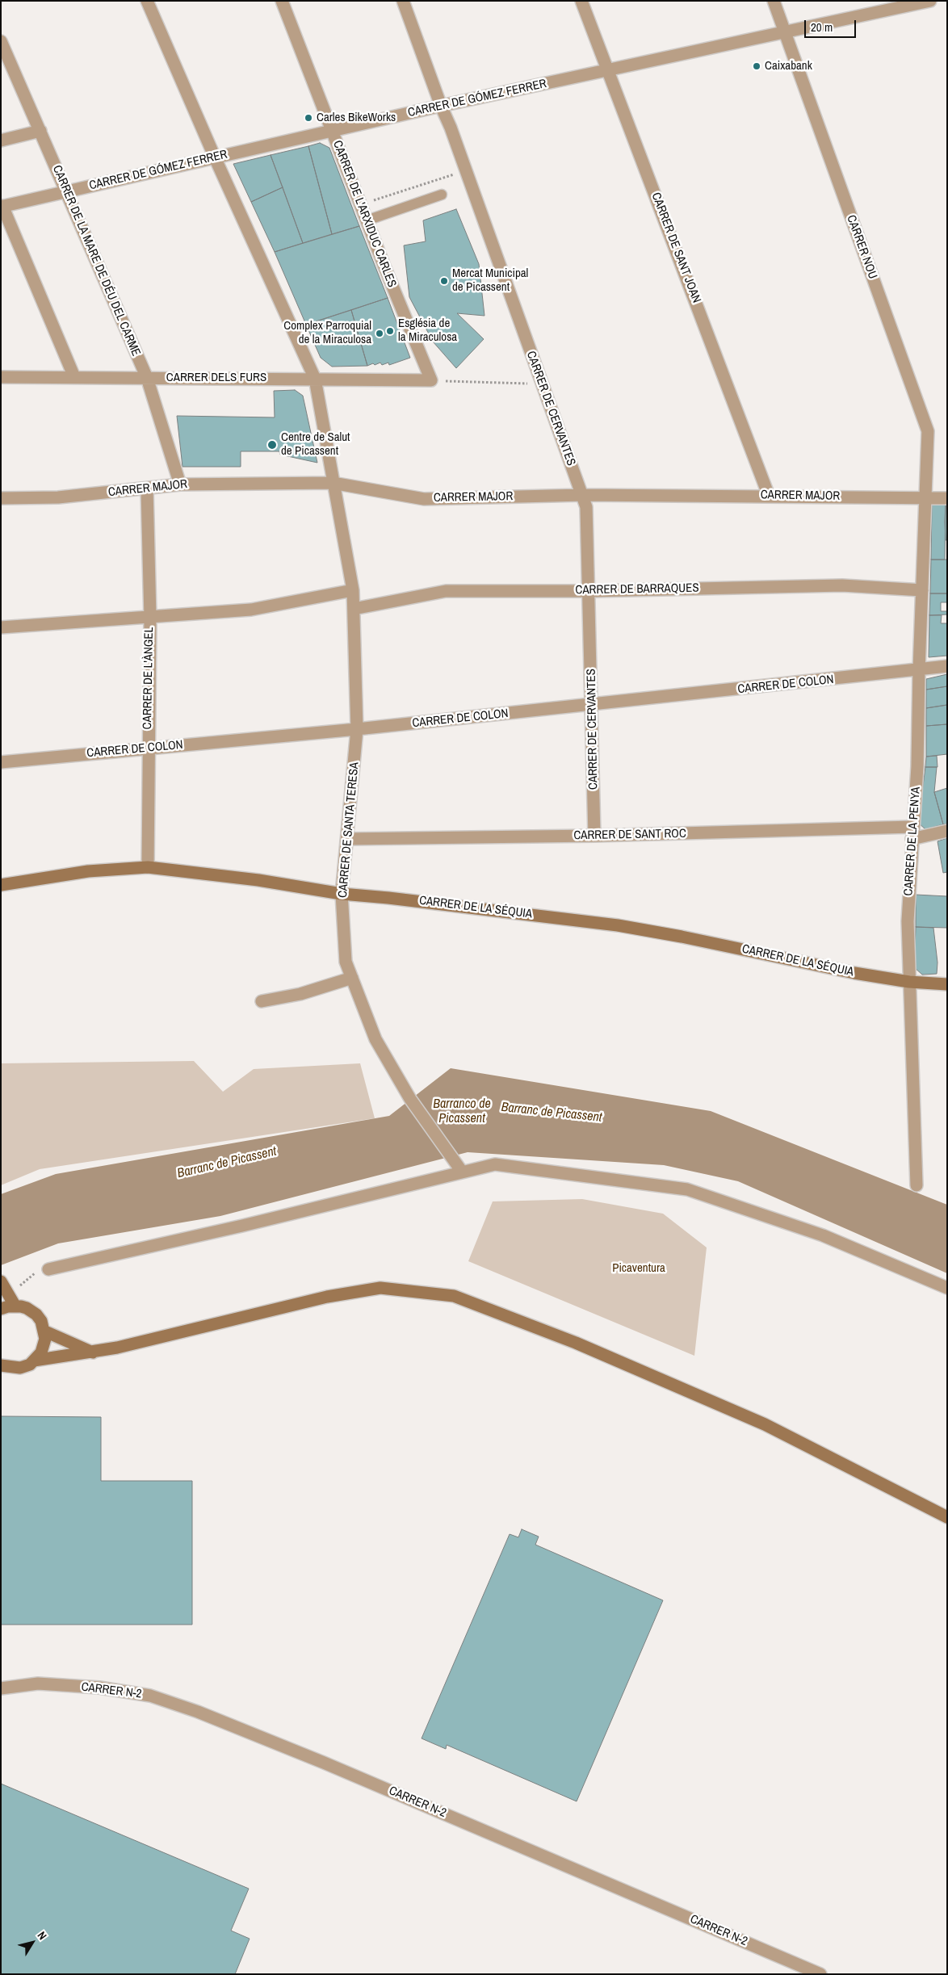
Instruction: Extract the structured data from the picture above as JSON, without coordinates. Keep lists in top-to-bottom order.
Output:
{
  "streets": {
    "street": [
      "CARRER DE GÓMEZ FERRER",
      "CARRER DE L'ARXIDUC CARLES",
      "CARRER NOU",
      "CARRER DE SANT JOAN",
      "CARRER DE LA MARE DE DÉU DEL CARME",
      "CARRER DELS FURS",
      "CARRER DE CERVANTES",
      "CARRER MAJOR",
      "CARRER DE BARRAQUES",
      "CARRER DE L'ÀNGEL",
      "CARRER DE COLON",
      "CARRER DE SANTA TERESA",
      "CARRER DE SANT ROC",
      "CARRER DE LA PENYA",
      "CARRER DE LA SÉQUIA",
      "CARRER N-2"
    ]
  },
  "crossings": [
    ["CARRER DE GÓMEZ FERRER", "CARRER DE L'ARXIDUC CARLES"],
    ["CARRER DE GÓMEZ FERRER", "CARRER NOU"],
    ["CARRER DE GÓMEZ FERRER", "CARRER DE SANT JOAN"],
    ["CARRER DE GÓMEZ FERRER", "CARRER DE LA MARE DE DÉU DEL CARME"],
    ["CARRER DE GÓMEZ FERRER", "CARRER DE CERVANTES"],
    ["CARRER DE GÓMEZ FERRER", "CARRER DE SANTA TERESA"],
    ["CARRER DE L'ARXIDUC CARLES", "CARRER DELS FURS"],
    ["CARRER NOU", "CARRER MAJOR"],
    ["CARRER NOU", "CARRER DE LA PENYA"],
    ["CARRER DE SANT JOAN", "CARRER MAJOR"],
    ["CARRER DE LA MARE DE DÉU DEL CARME", "CARRER DELS FURS"],
    ["CARRER DE LA MARE DE DÉU DEL CARME", "CARRER MAJOR"],
    ["CARRER DELS FURS", "CARRER DE SANTA TERESA"],
    ["CARRER DE CERVANTES", "CARRER MAJOR"],
    ["CARRER DE CERVANTES", "CARRER DE BARRAQUES"],
    ["CARRER DE CERVANTES", "CARRER DE COLON"],
    ["CARRER DE CERVANTES", "CARRER DE SANT ROC"],
    ["CARRER MAJOR", "CARRER DE L'ÀNGEL"],
    ["CARRER MAJOR", "CARRER DE SANTA TERESA"],
    ["CARRER MAJOR", "CARRER DE LA PENYA"],
    ["CARRER DE BARRAQUES", "CARRER DE SANTA TERESA"],
    ["CARRER DE BARRAQUES", "CARRER DE LA PENYA"],
    ["CARRER DE L'ÀNGEL", "CARRER DE COLON"],
    ["CARRER DE L'ÀNGEL", "CARRER DE LA SÉQUIA"],
    ["CARRER DE COLON", "CARRER DE SANTA TERESA"],
    ["CARRER DE COLON", "CARRER DE LA PENYA"],
    ["CARRER DE SANTA TERESA", "CARRER DE SANT ROC"],
    ["CARRER DE SANTA TERESA", "CARRER DE LA SÉQUIA"],
    ["CARRER DE SANT ROC", "CARRER DE LA PENYA"],
    ["CARRER DE LA PENYA", "CARRER DE LA SÉQUIA"]
  ],
  "water": ["Barranco de Picassent", "Barranc de Picassent"],
  "parks": ["Picaventura"],
  "places": [
    "Caixabank",
    "Carles BikeWorks",
    "Mercat Municipal de Picassent",
    "Església de la Miraculosa",
    "Complex Parroquial de la Miraculosa",
    "Centre de Salut de Picassent"
  ],
  "scale_bar": "20 m",
  "north": "top right"
}
